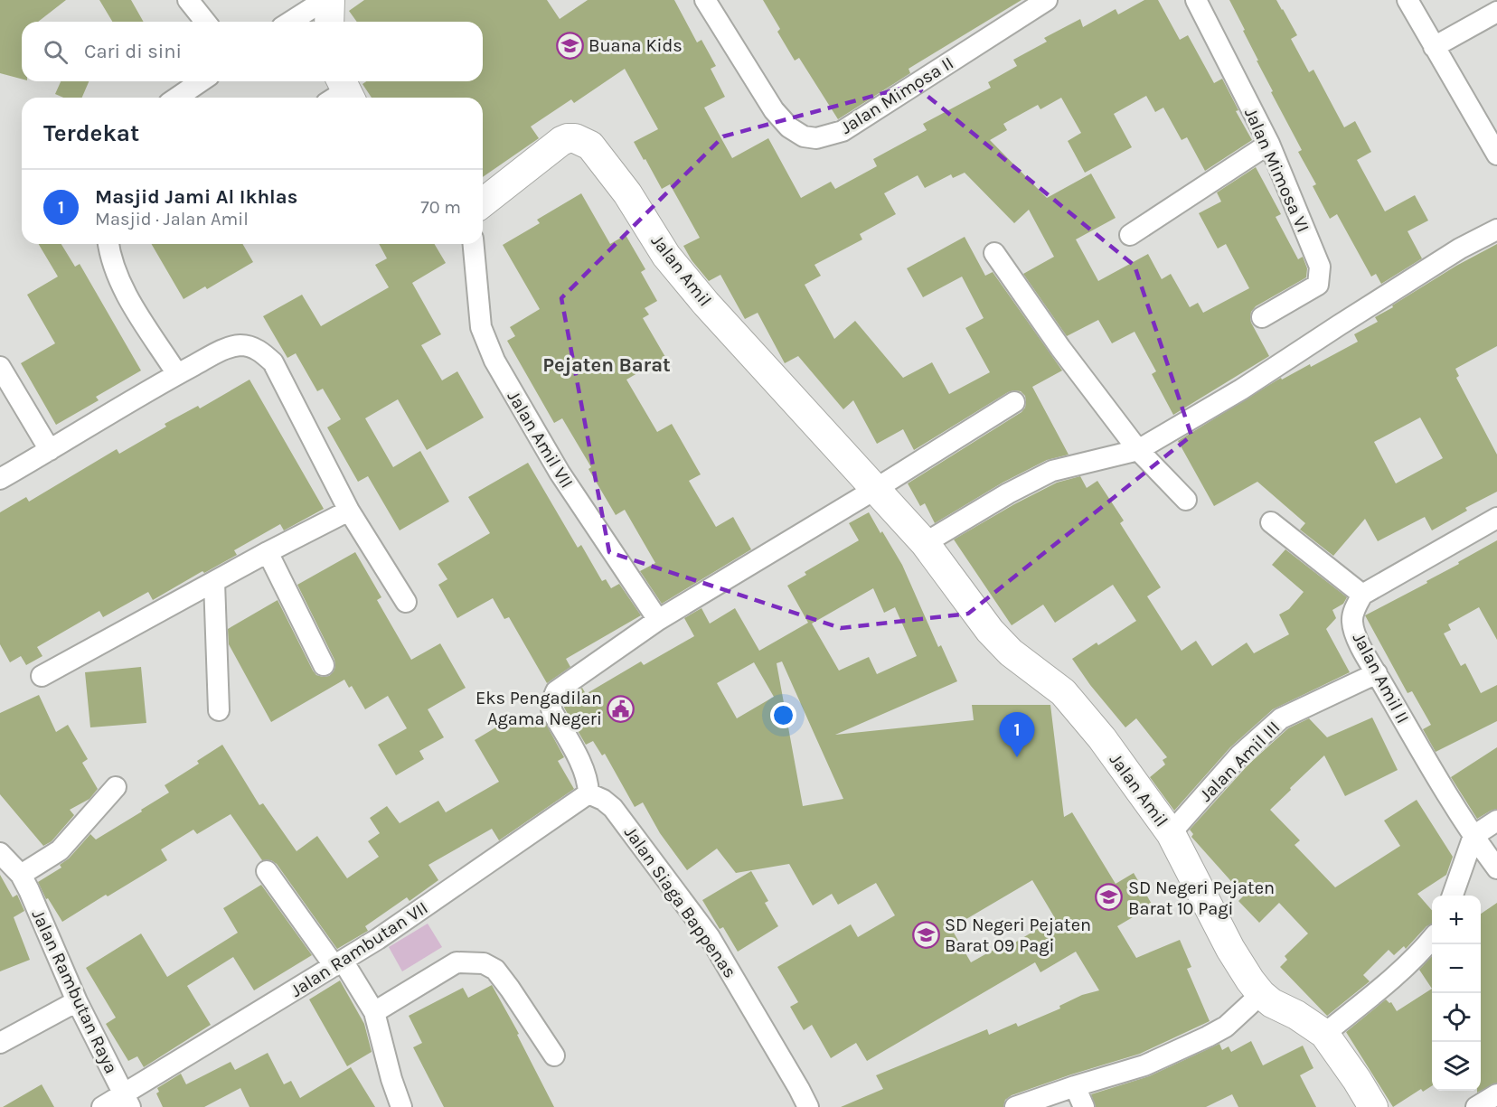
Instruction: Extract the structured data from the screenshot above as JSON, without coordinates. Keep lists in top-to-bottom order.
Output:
{
  "streets": {
    "street": [
      "Jalan Mimosa II",
      "Jalan Mimosa VI",
      "Jalan Amil",
      "Jalan Amil VII",
      "Jalan Amil II",
      "Jalan Amil III",
      "Jalan Siaga Bappenas",
      "Jalan Rambutan VII",
      "Jalan Rambutan Raya"
    ]
  },
  "crossings": [
    ["Jalan Amil", "Jalan Amil III"],
    ["Jalan Amil II", "Jalan Amil III"],
    ["Jalan Siaga Bappenas", "Jalan Rambutan VII"],
    ["Jalan Rambutan VII", "Jalan Rambutan Raya"]
  ],
  "districts": ["Pejaten Barat"],
  "places": {
    "school or university": ["Buana Kids", "SD Negeri Pejaten Barat 10 Pagi", "SD Negeri Pejaten Barat 09 Pagi"],
    "public building": ["Eks Pengadilan Agama Negeri"]
  },
  "page": {
    "search": "Cari di sini",
    "heading": "Terdekat",
    "list": [
      {
        "mark": "1",
        "name": "Masjid Jami Al Ikhlas",
        "note": "Masjid · Jalan Amil",
        "value": "70 m"
      }
    ],
    "pins": "1",
    "map_buttons": ["+", "−"]
  }
}
